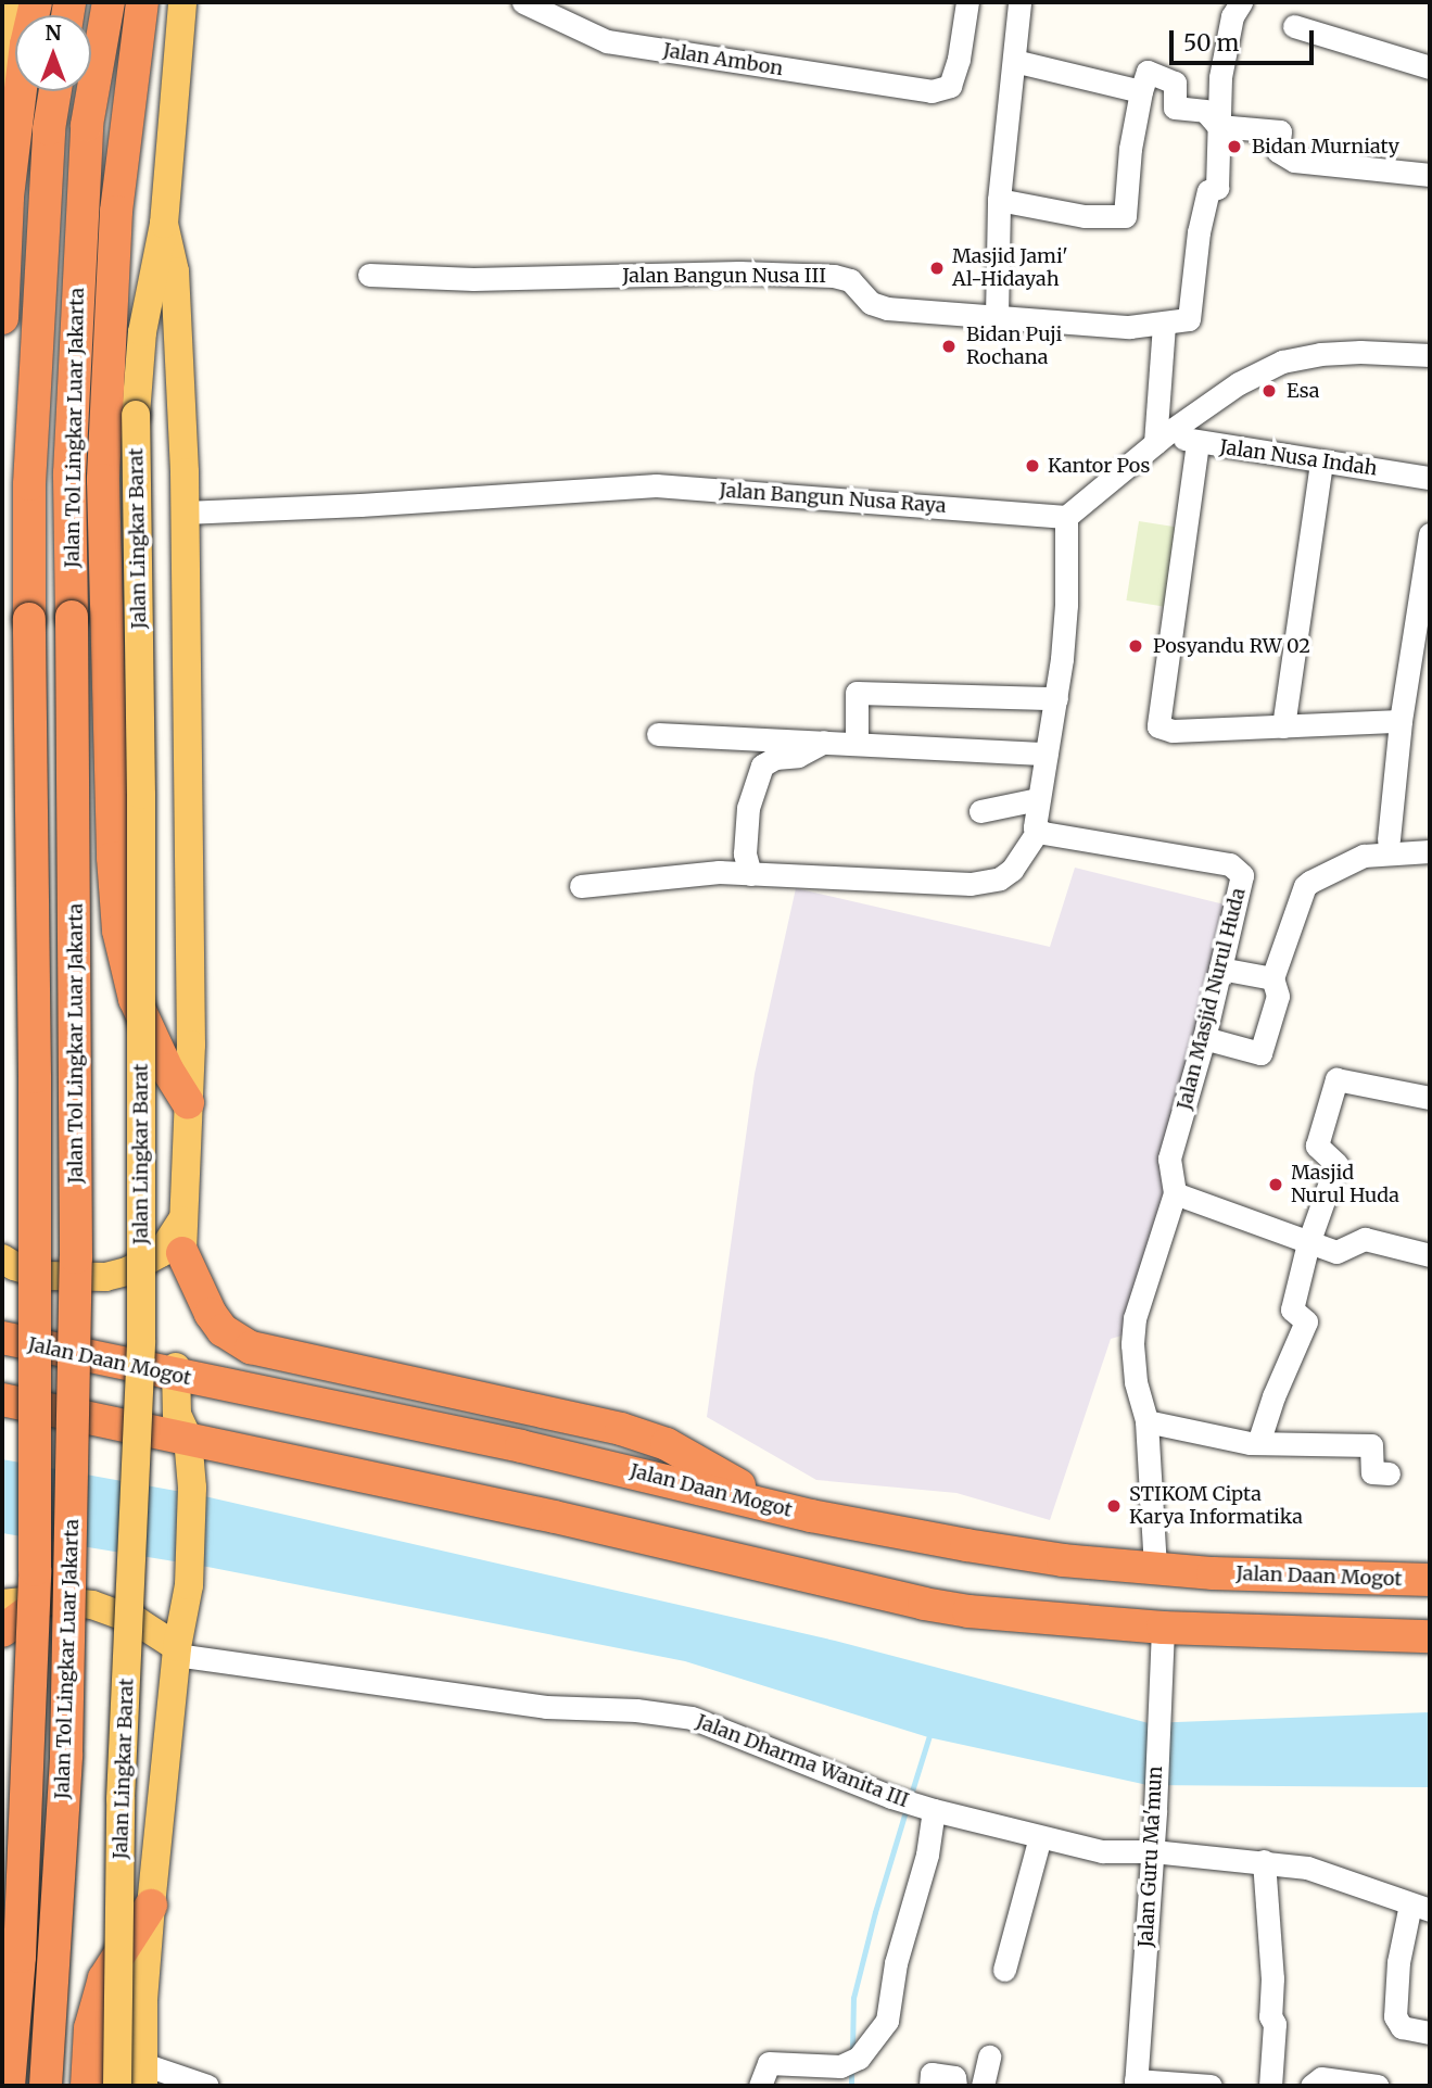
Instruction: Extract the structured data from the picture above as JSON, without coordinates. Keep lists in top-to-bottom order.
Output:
{
  "streets": {
    "highway": ["Jalan Tol Lingkar Luar Jakarta", "Jalan Daan Mogot"],
    "main road": ["Jalan Lingkar Barat"],
    "street": [
      "Jalan Ambon",
      "Jalan Bangun Nusa III",
      "Jalan Nusa Indah",
      "Jalan Bangun Nusa Raya",
      "Jalan Masjid Nurul Huda",
      "Jalan Dharma Wanita III",
      "Jalan Guru Ma'mun"
    ]
  },
  "crossings": [
    ["Jalan Bangun Nusa Raya", "Jalan Lingkar Barat"],
    ["Jalan Lingkar Barat", "Jalan Daan Mogot"],
    ["Jalan Lingkar Barat", "Jalan Dharma Wanita III"],
    ["Jalan Masjid Nurul Huda", "Jalan Daan Mogot"],
    ["Jalan Dharma Wanita III", "Jalan Guru Ma'mun"]
  ],
  "places": [
    "Bidan Murniaty",
    "Masjid Jami' Al-Hidayah",
    "Bidan Puji Rochana",
    "Esa",
    "Kantor Pos",
    "Posyandu RW 02",
    "Masjid Nurul Huda",
    "STIKOM Cipta Karya Informatika"
  ],
  "scale_bar": "50 m",
  "north": "top"
}
